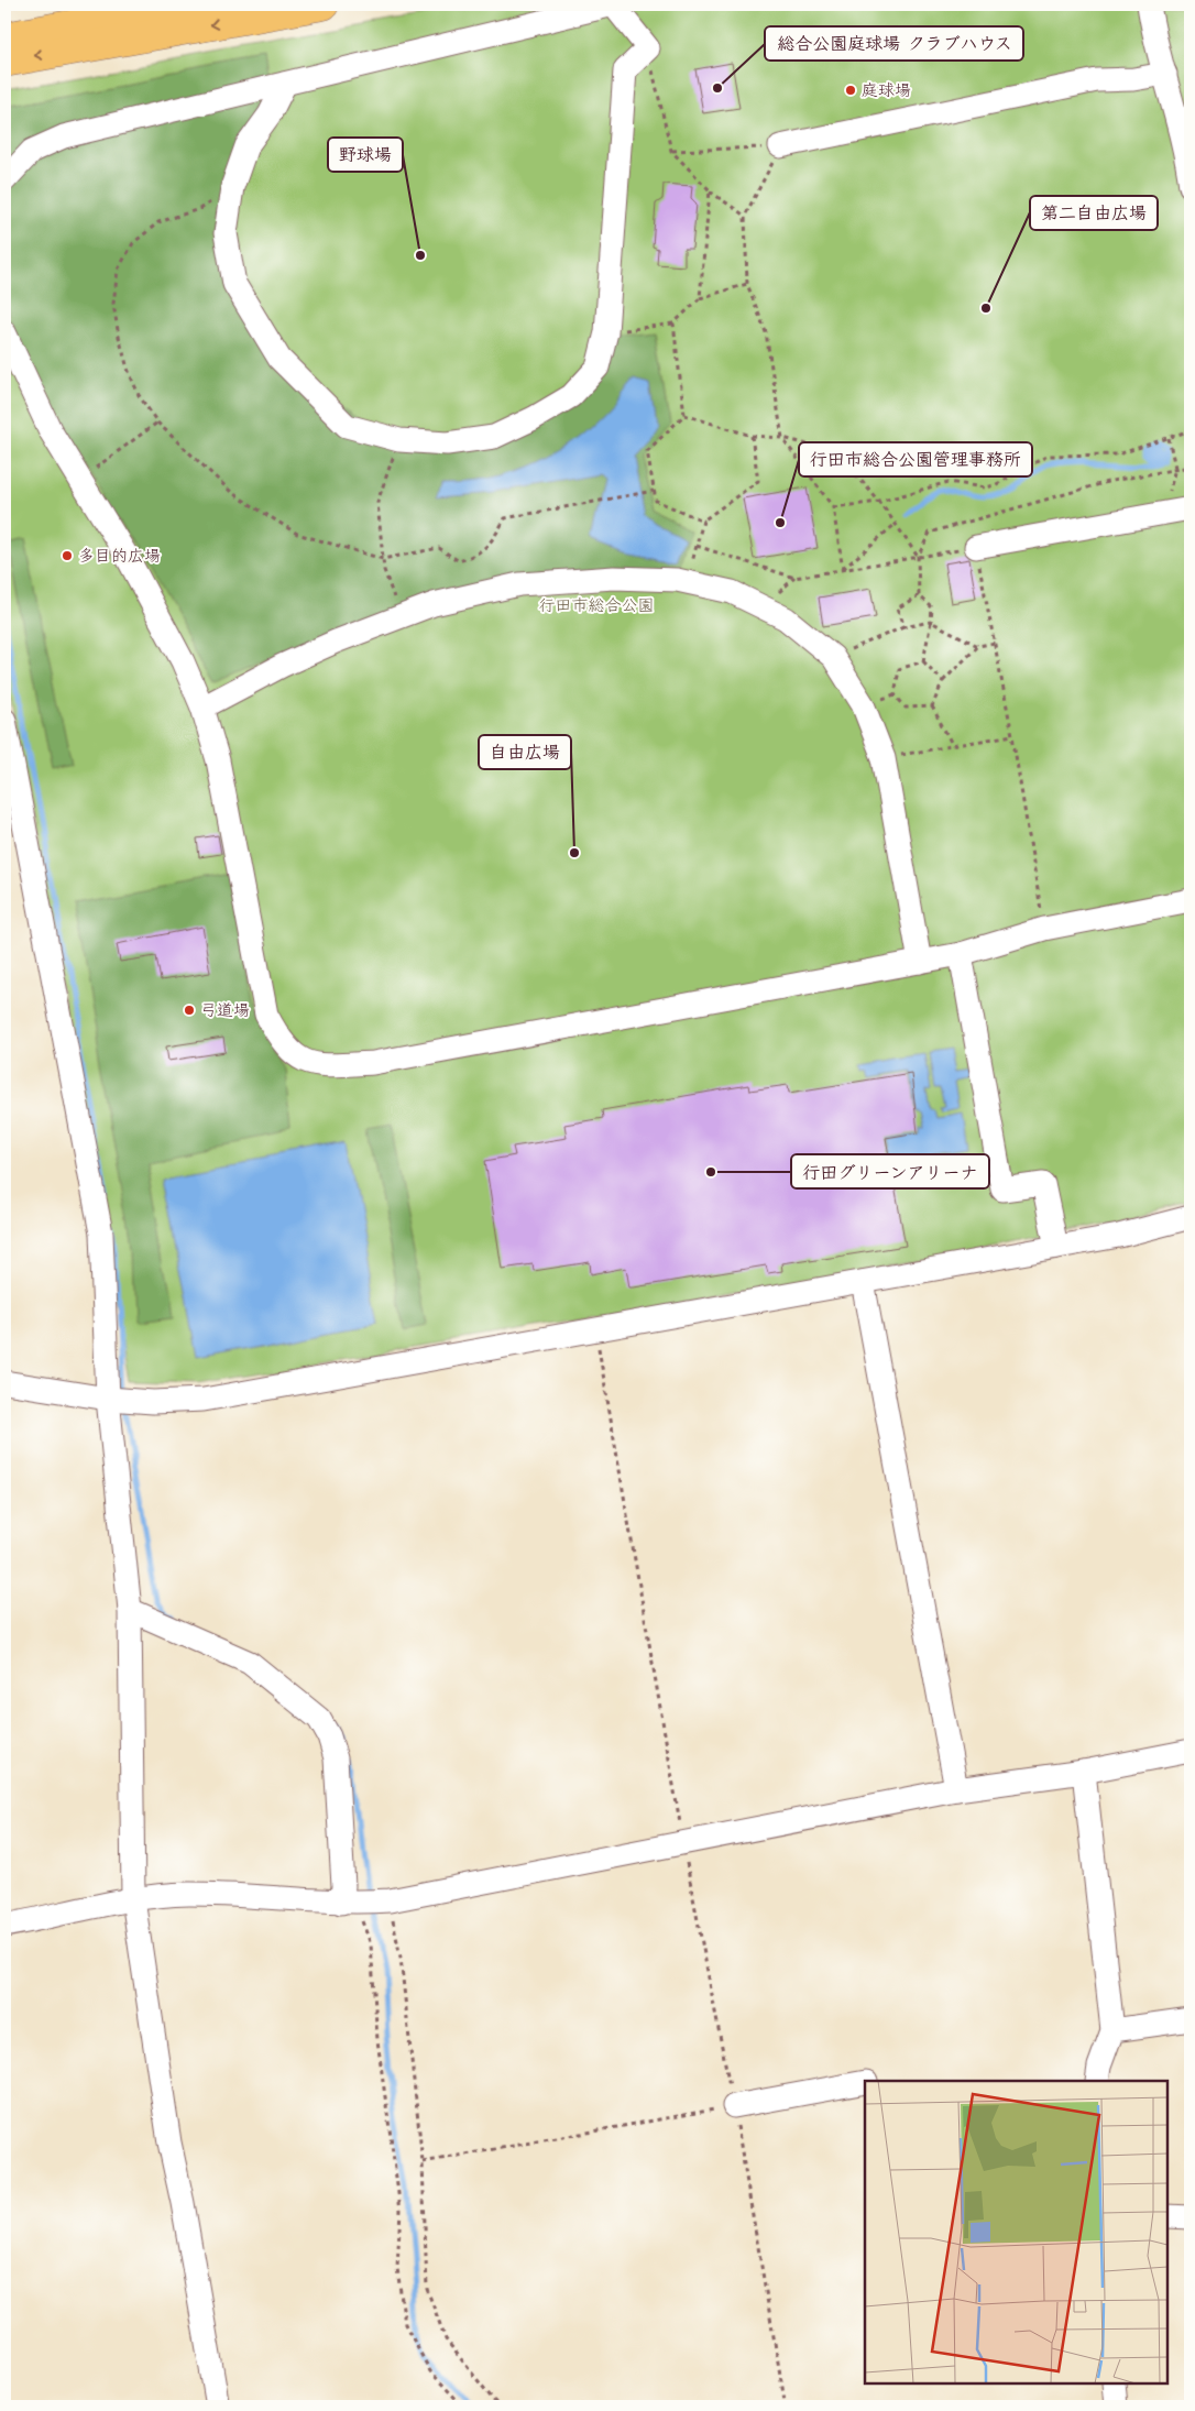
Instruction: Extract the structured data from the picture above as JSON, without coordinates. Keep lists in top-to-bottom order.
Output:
{
  "parks": ["行田市総合公園"],
  "places": [
    "総合公園庭球場 クラブハウス",
    "庭球場",
    "野球場",
    "第二自由広場",
    "行田市総合公園管理事務所",
    "多目的広場",
    "自由広場",
    "弓道場",
    "行田グリーンアリーナ"
  ]
}
